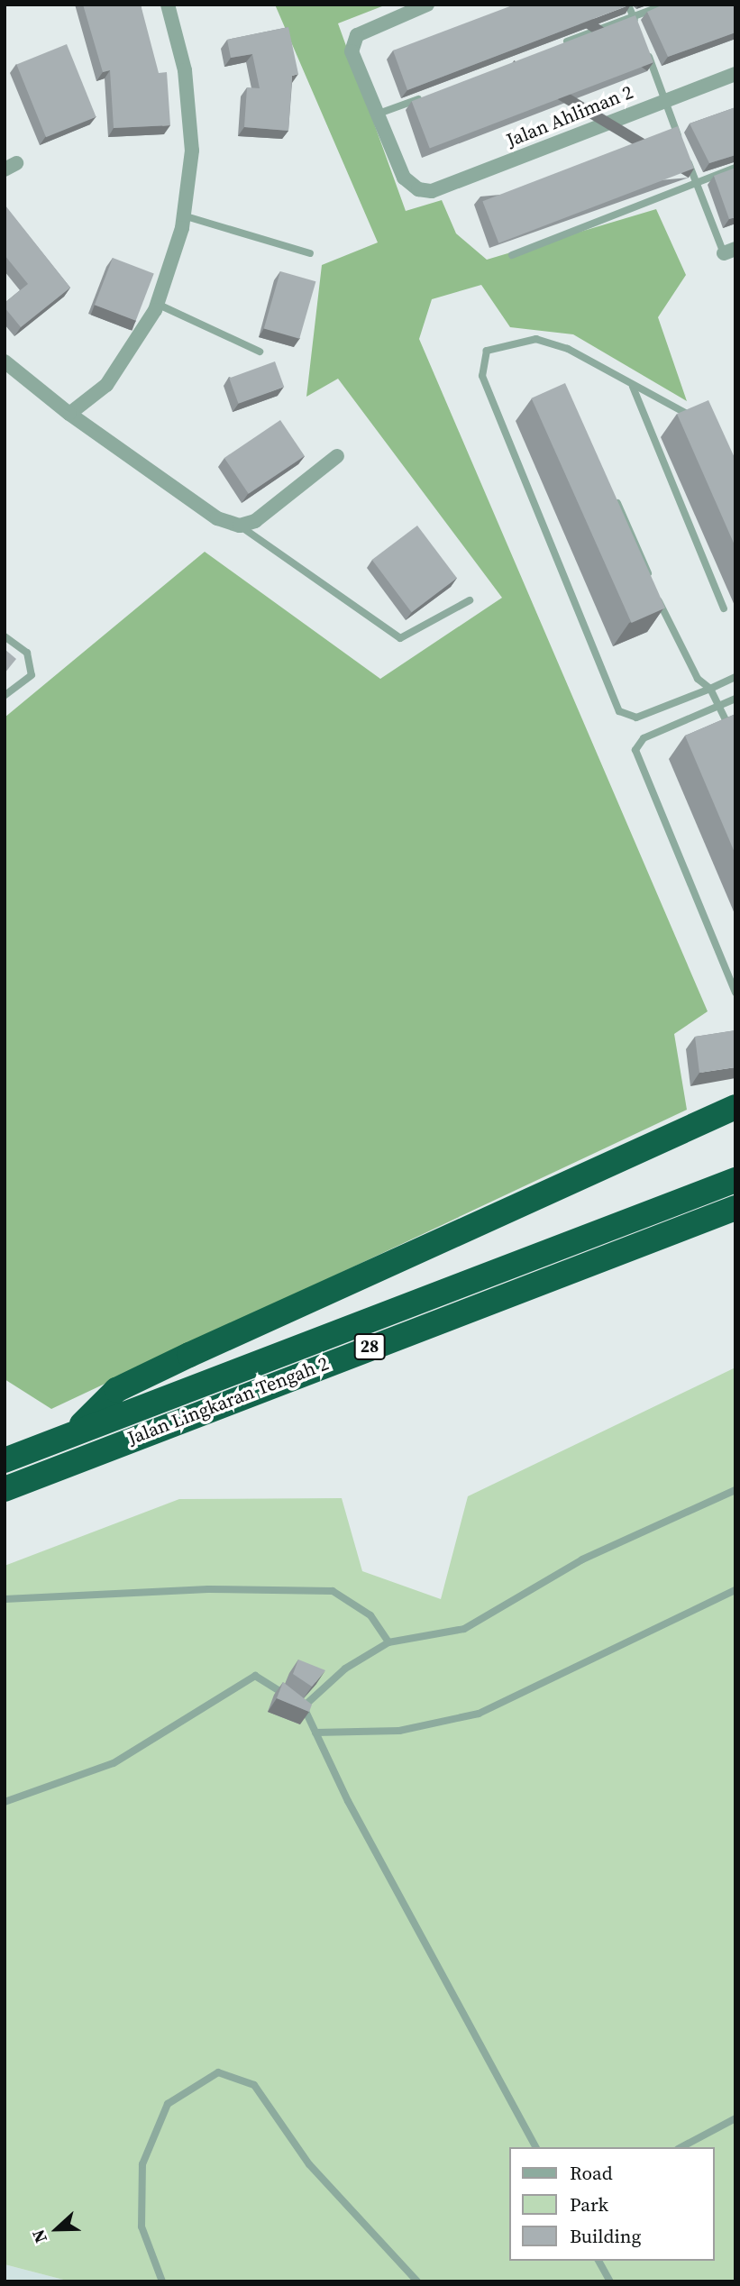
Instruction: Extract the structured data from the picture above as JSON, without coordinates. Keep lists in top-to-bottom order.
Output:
{
  "streets": {
    "highway": ["28", "Jalan Lingkaran Tengah 2"],
    "street": ["Jalan Ahliman 2"]
  },
  "legend": ["Road", "Park", "Building"],
  "north": "left"
}
